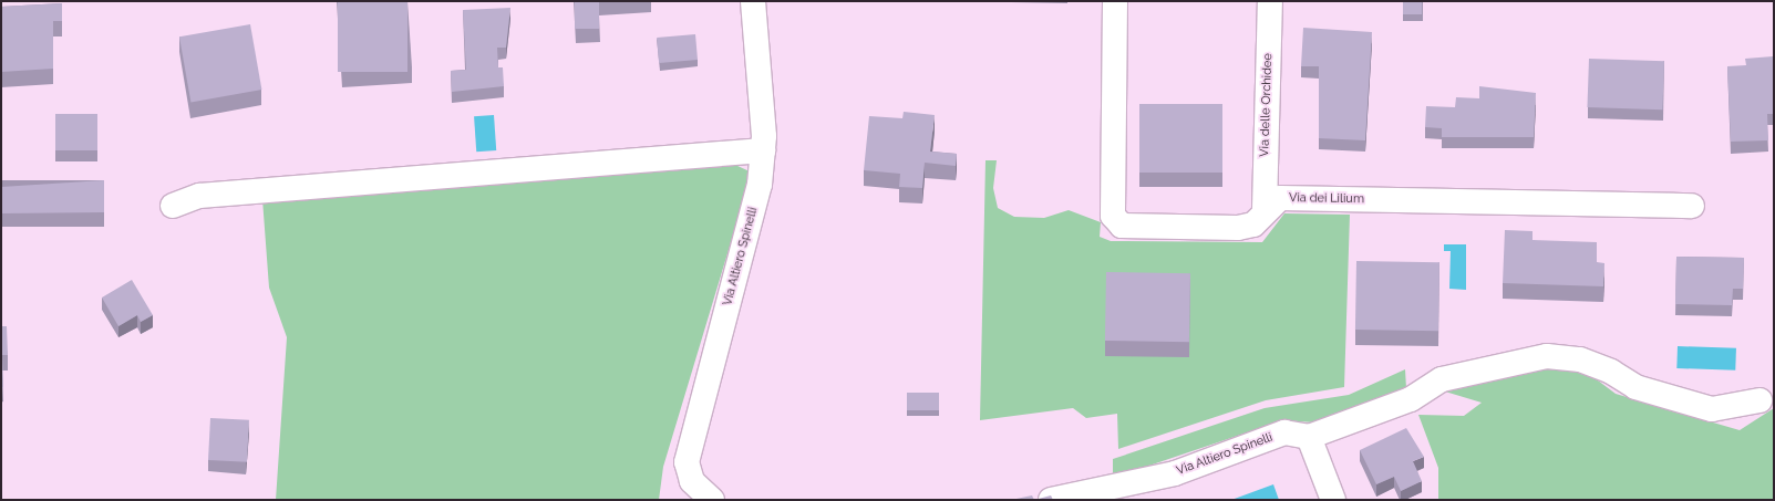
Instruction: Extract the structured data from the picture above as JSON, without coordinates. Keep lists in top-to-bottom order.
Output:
{
  "streets": {
    "street": ["Via delle Orchidee", "Via dei Lilium", "Via Altiero Spinelli"]
  },
  "crossings": [
    ["Via delle Orchidee", "Via dei Lilium"]
  ]
}
